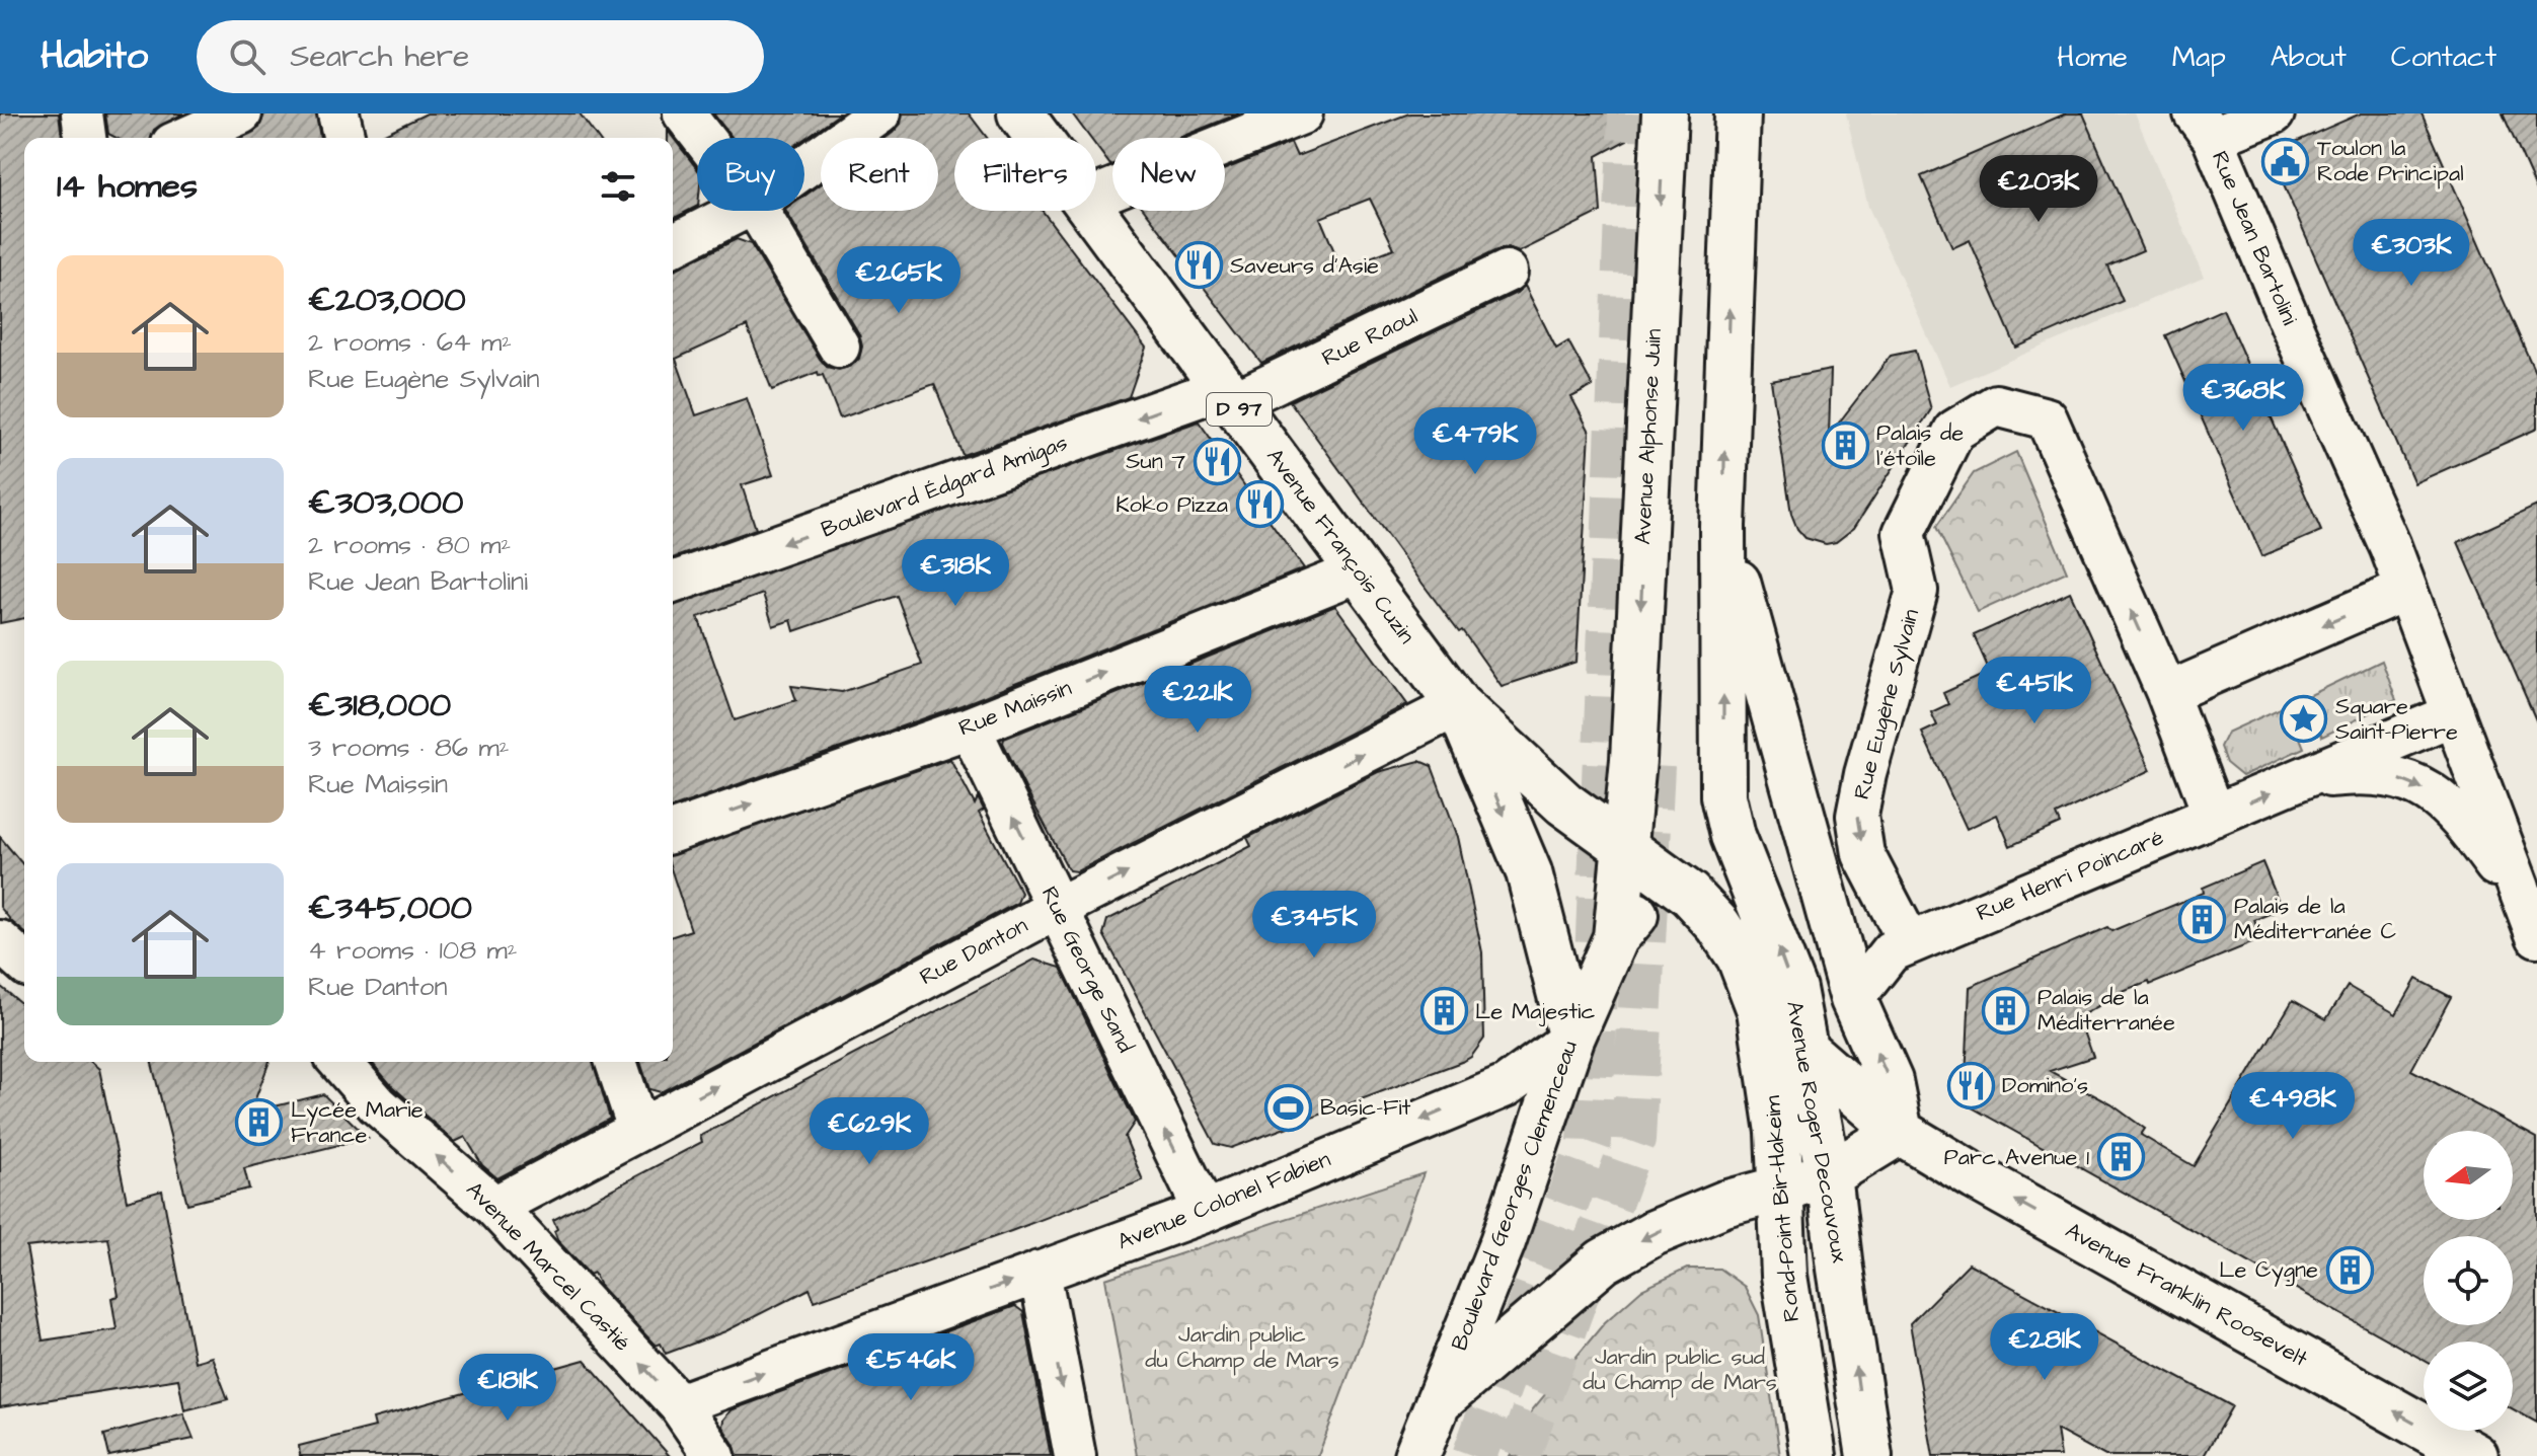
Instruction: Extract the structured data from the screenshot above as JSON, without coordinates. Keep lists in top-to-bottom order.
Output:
{
  "streets": {
    "main road": [
      "D 97",
      "Avenue Alphonse Juin",
      "Avenue François Cuzin",
      "Avenue Roger Decouvoux",
      "Boulevard Georges Clemenceau",
      "Rond-Point Bir-Hakeim",
      "Avenue Franklin Roosevelt"
    ],
    "street": [
      "Rue Jean Bartolini",
      "Rue Raoul",
      "Boulevard Édgard Amigas",
      "Rue Eugène Sylvain",
      "Rue Maissin",
      "Rue Henri Poincaré",
      "Rue Danton",
      "Rue George Sand",
      "Avenue Colonel Fabien",
      "Avenue Marcel Castié"
    ]
  },
  "crossings": [
    ["Rue Jean Bartolini", "Rue Henri Poincaré"],
    ["Rue Raoul", "Boulevard Édgard Amigas"],
    ["Rue Raoul", "Avenue François Cuzin"],
    ["D 97", "Avenue François Cuzin"],
    ["D 97", "Rue Danton"],
    ["D 97", "Boulevard Georges Clemenceau"],
    ["D 97", "Avenue Colonel Fabien"],
    ["D 97", "Rond-Point Bir-Hakeim"],
    ["Avenue Alphonse Juin", "Rond-Point Bir-Hakeim"],
    ["Boulevard Édgard Amigas", "Avenue François Cuzin"],
    ["Avenue François Cuzin", "Rue Maissin"],
    ["Avenue François Cuzin", "Rue Danton"],
    ["Avenue François Cuzin", "Rond-Point Bir-Hakeim"],
    ["Rue Eugène Sylvain", "Rue Henri Poincaré"],
    ["Rue Maissin", "Rue George Sand"],
    ["Rue Danton", "Rue George Sand"],
    ["Rue Danton", "Rond-Point Bir-Hakeim"],
    ["Rue Danton", "Avenue Marcel Castié"],
    ["Rue George Sand", "Avenue Colonel Fabien"],
    ["Avenue Roger Decouvoux", "Rond-Point Bir-Hakeim"],
    ["Boulevard Georges Clemenceau", "Avenue Colonel Fabien"],
    ["Avenue Colonel Fabien", "Avenue Marcel Castié"],
    ["Rond-Point Bir-Hakeim", "Avenue Franklin Roosevelt"]
  ],
  "one_way": [
    "Rue Maissin",
    "Rue Danton",
    "Rue George Sand",
    "Avenue Marcel Castié",
    "Avenue Franklin Roosevelt"
  ],
  "parks": ["Jardin public du Champ de Mars", "Jardin public sud du Champ de Mars"],
  "places": {
    "public building": ["Toulon la Rode Principal"],
    "restaurant": [
      "Saveurs d'Asie",
      "Sun 7",
      "Koko Pizza",
      "Domino's"
    ],
    "building": [
      "Palais de l'étoile",
      "Palais de la Méditerranée C",
      "Palais de la Méditerranée",
      "Le Majestic",
      "Lycée Marie France",
      "Parc Avenue 1",
      "Le Cygne"
    ],
    "place": ["Square Saint-Pierre"],
    "sports": ["Basic-Fit"]
  },
  "north": "left",
  "page": {
    "header": "Habito",
    "search": "Search here",
    "nav": [
      "Home",
      "Map",
      "About",
      "Contact"
    ],
    "chip": [
      "Buy",
      "Rent",
      "Filters",
      "New"
    ],
    "heading": "14 homes",
    "price": [
      "€203K",
      "€303K",
      "€265K",
      "€368K",
      "€479K",
      "€318K",
      "€451K",
      "€221K",
      "€345K",
      "€498K",
      "€629K",
      "€281K",
      "€546K",
      "€181K"
    ],
    "list": [
      {
        "name": "€203,000",
        "note": "2 rooms · 64 m² · Rue Eugène Sylvain"
      },
      {
        "name": "€303,000",
        "note": "2 rooms · 80 m² · Rue Jean Bartolini"
      },
      {
        "name": "€318,000",
        "note": "3 rooms · 86 m² · Rue Maissin"
      },
      {
        "name": "€345,000",
        "note": "4 rooms · 108 m² · Rue Danton"
      }
    ]
  }
}
